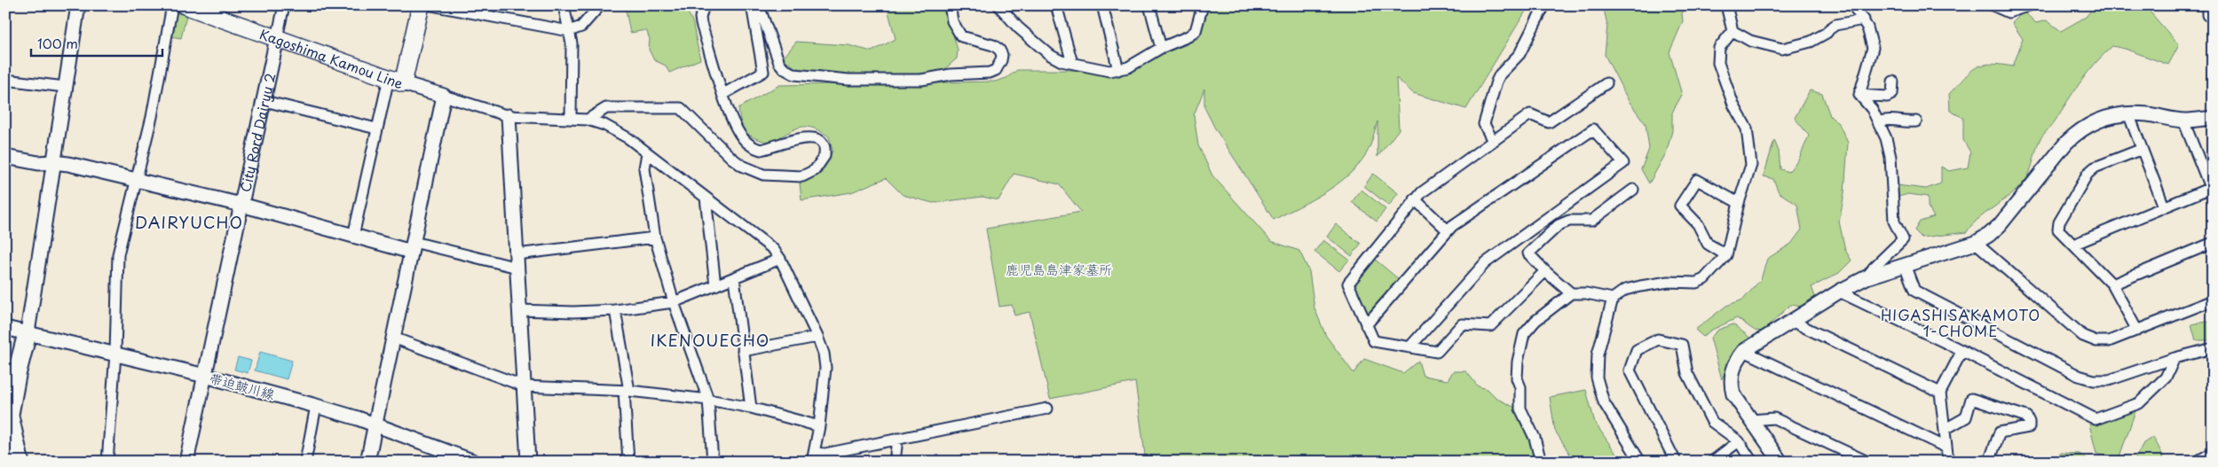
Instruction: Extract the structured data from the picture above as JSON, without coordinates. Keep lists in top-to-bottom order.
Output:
{
  "streets": {
    "main road": ["Kagoshima Kamou Line"],
    "street": ["City Rord Dairyu 2", "帯迫皷川線"]
  },
  "crossings": [
    ["Kagoshima Kamou Line", "City Rord Dairyu 2"],
    ["City Rord Dairyu 2", "帯迫皷川線"]
  ],
  "districts": ["DAIRYUCHO", "HIGASHISAKAMOTO 1-CHOME", "IKENOUECHO"],
  "parks": ["鹿児島島津家墓所"],
  "scale_bar": "100 m"
}
